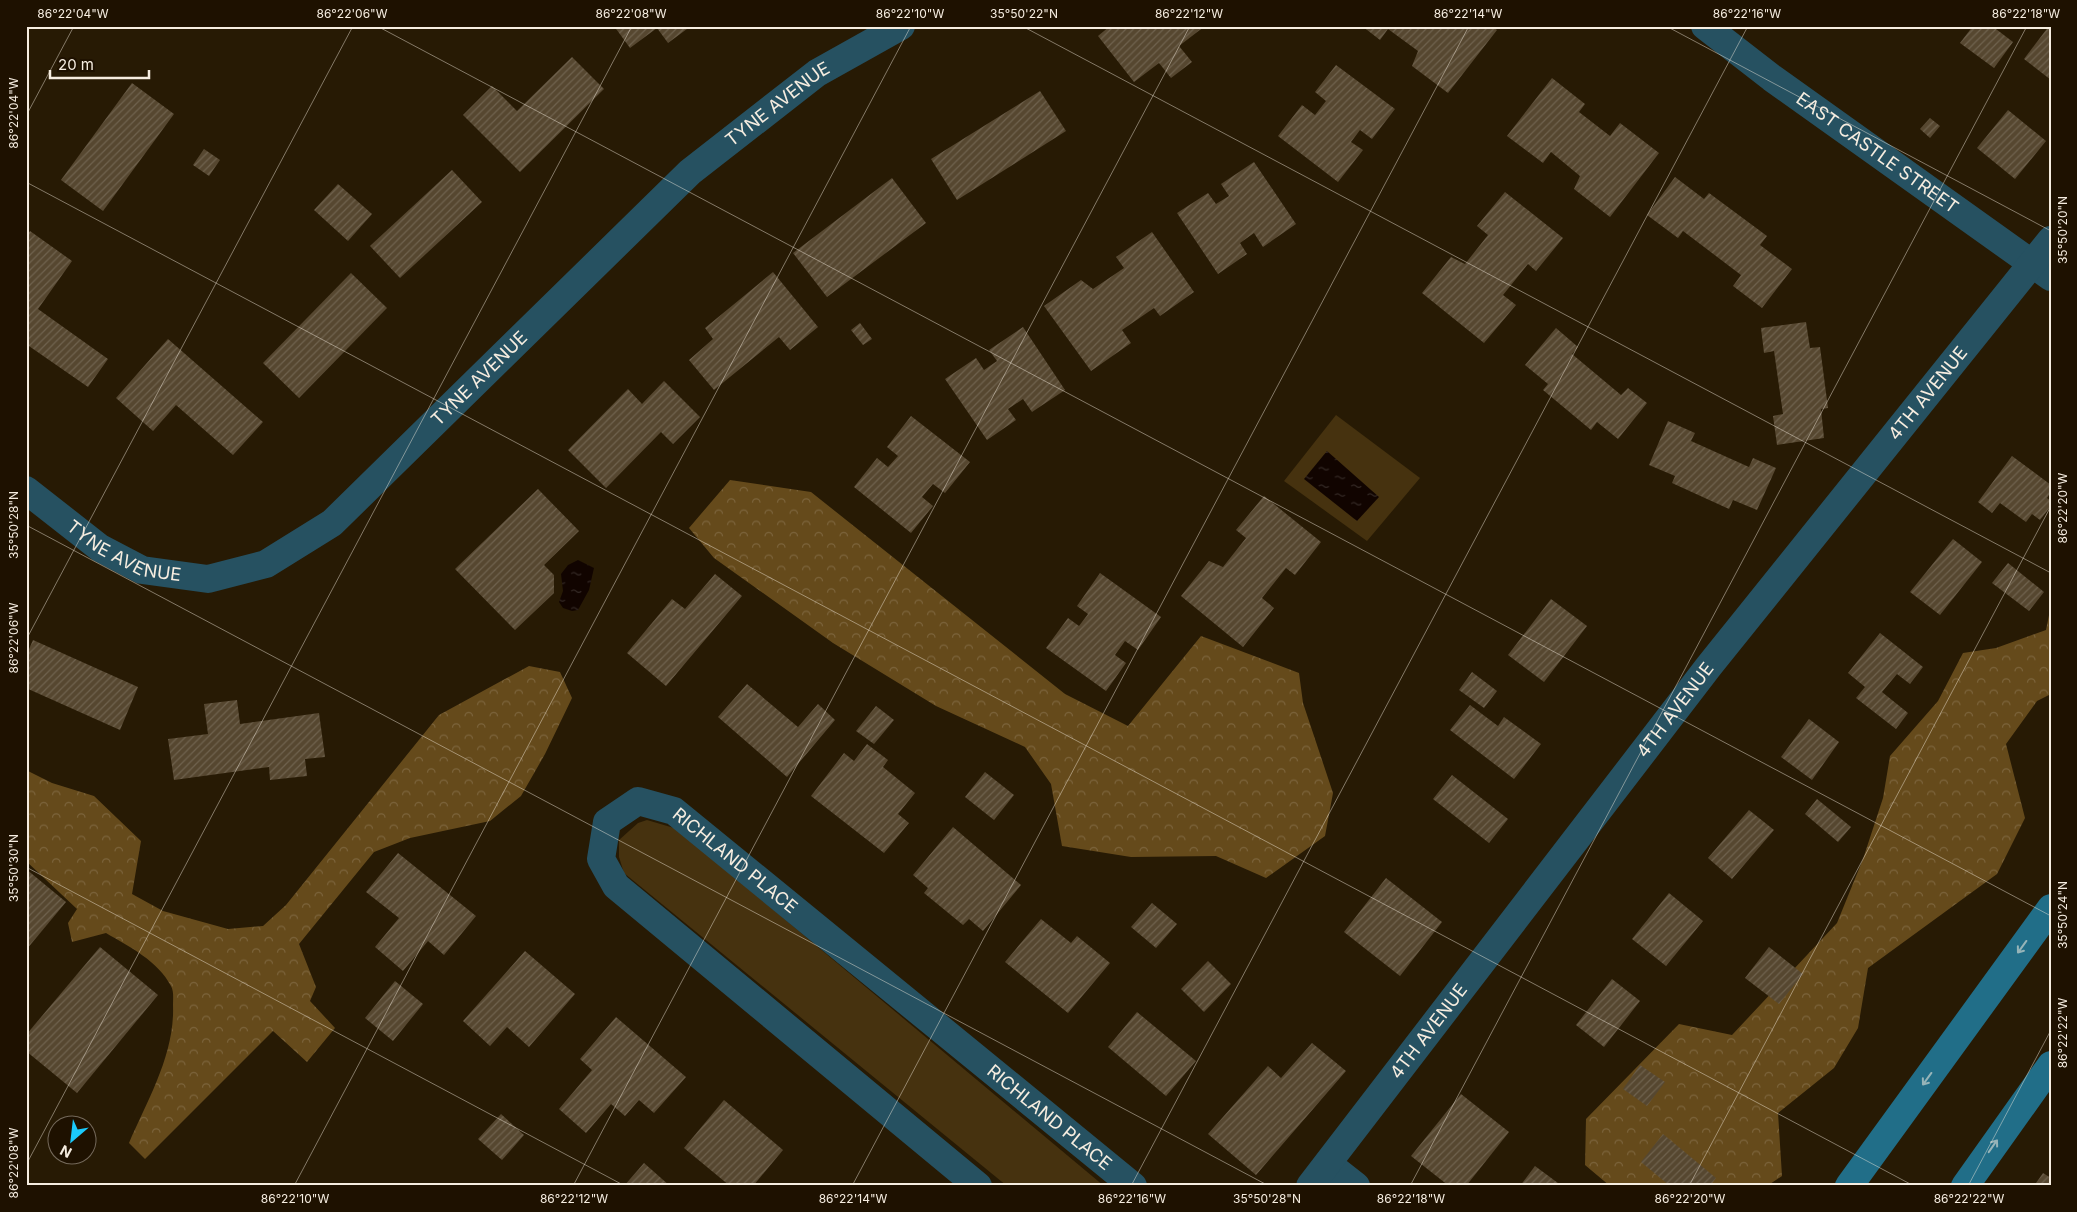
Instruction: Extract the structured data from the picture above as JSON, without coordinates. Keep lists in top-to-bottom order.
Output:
{
  "streets": {
    "street": [
      "TYNE AVENUE",
      "EAST CASTLE STREET",
      "4TH AVENUE",
      "RICHLAND PLACE"
    ]
  },
  "crossings": [
    ["EAST CASTLE STREET", "4TH AVENUE"]
  ],
  "scale_bar": "20 m",
  "north": "bottom left",
  "coordinates": [
    "86°22'04\"W",
    "86°22'06\"W",
    "86°22'08\"W",
    "86°22'10\"W",
    "35°50'22\"N",
    "86°22'12\"W",
    "86°22'14\"W",
    "86°22'16\"W",
    "86°22'18\"W",
    "35°50'20\"N",
    "86°22'20\"W",
    "35°50'28\"N",
    "35°50'30\"N",
    "35°50'24\"N",
    "86°22'22\"W"
  ]
}
